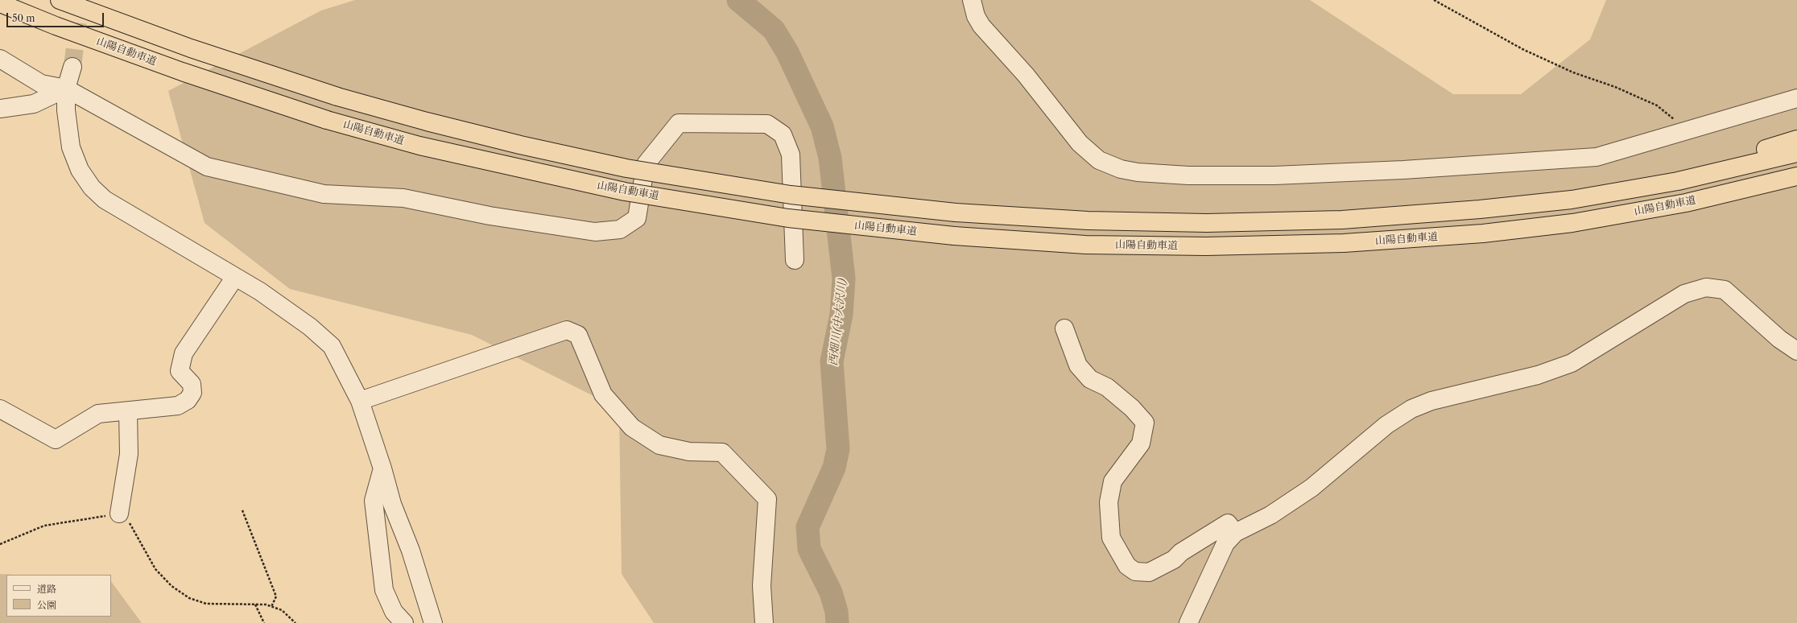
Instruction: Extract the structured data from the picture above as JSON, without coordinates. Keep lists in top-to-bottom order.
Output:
{
  "streets": {
    "highway": ["山陽自動車道"]
  },
  "water": ["西畑川(中大沢川)"],
  "legend": ["道路", "公園"],
  "scale_bar": "50 m"
}
